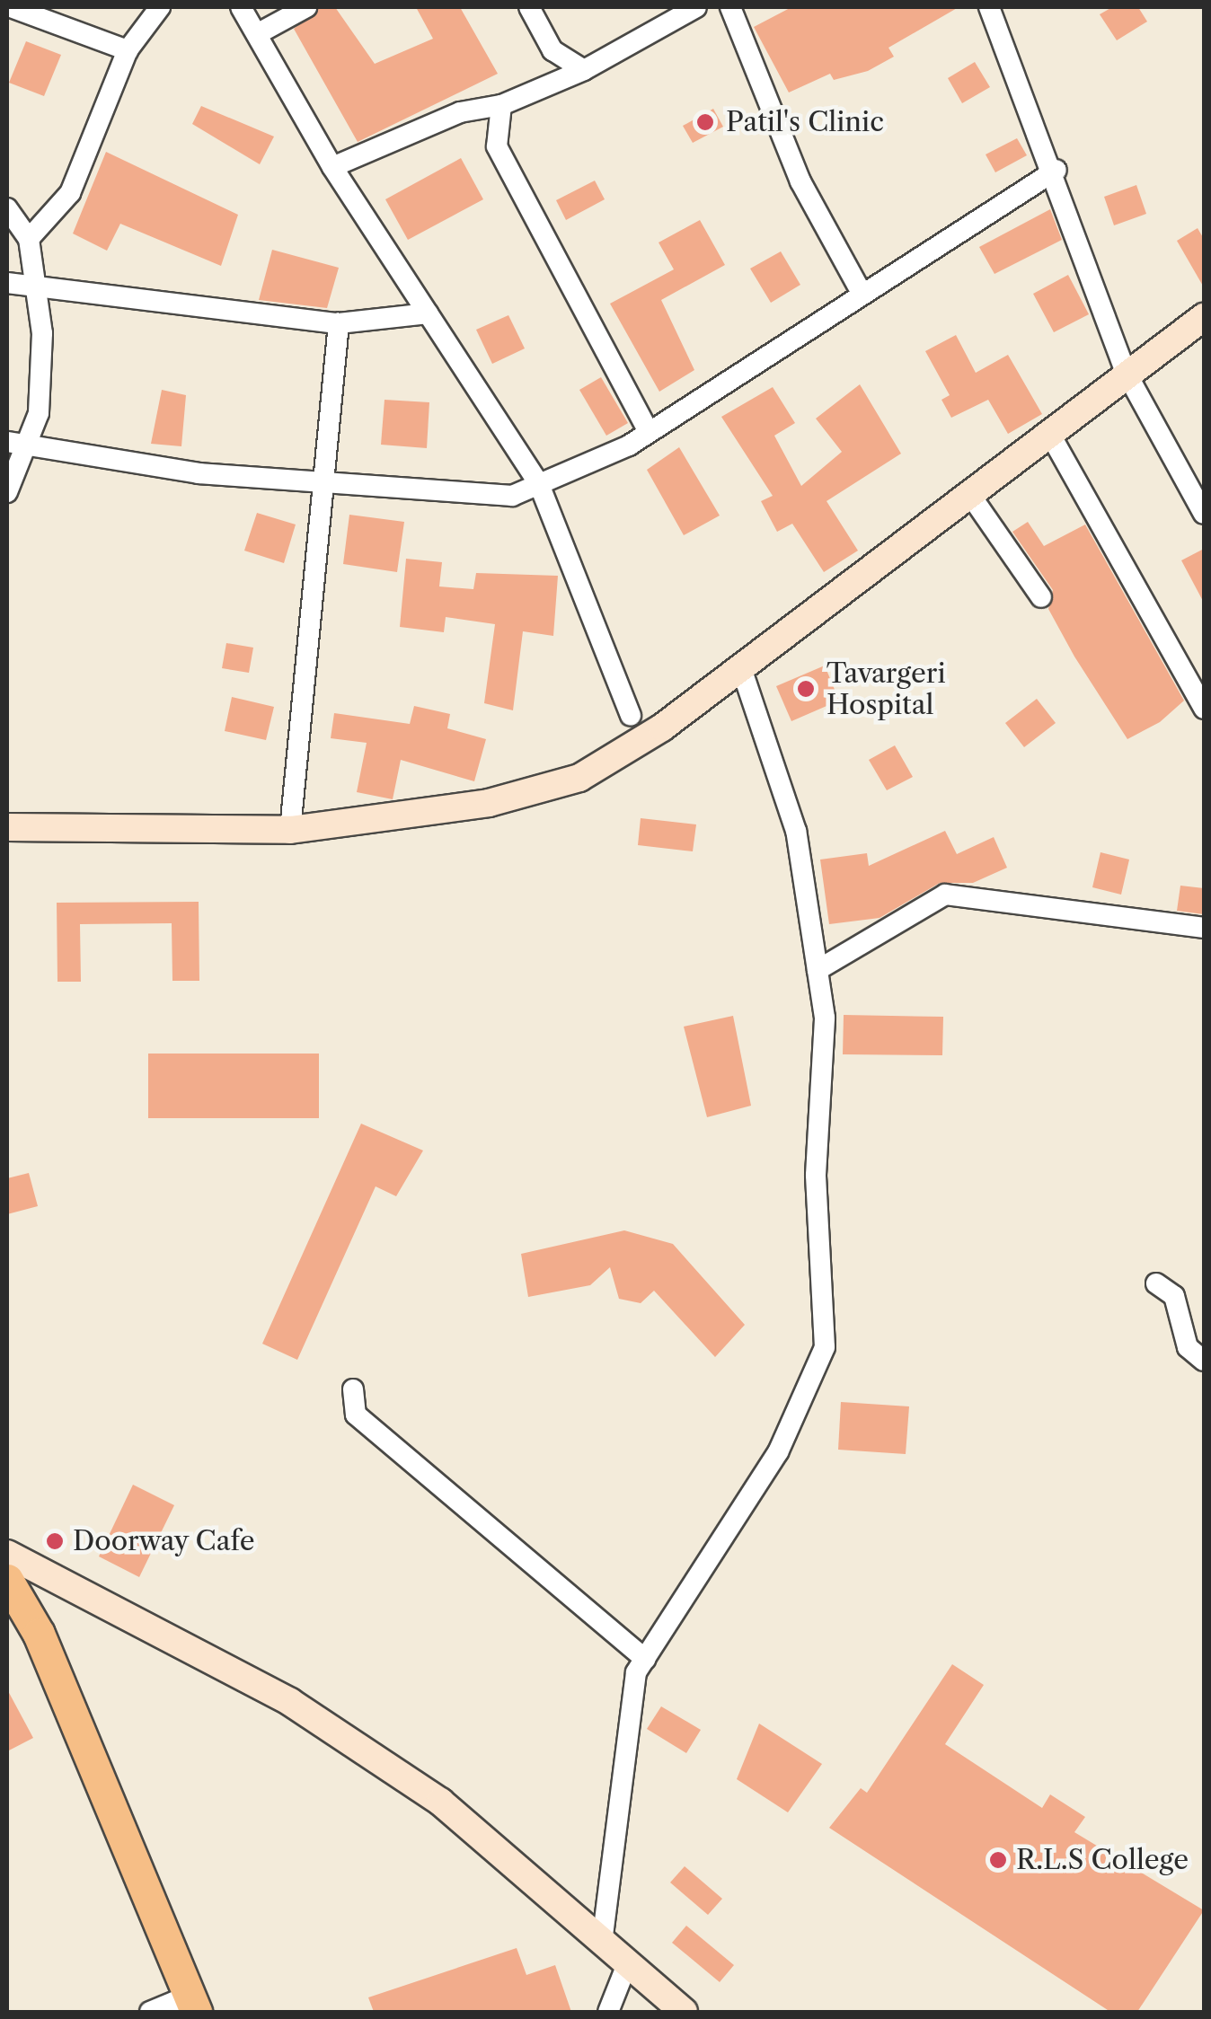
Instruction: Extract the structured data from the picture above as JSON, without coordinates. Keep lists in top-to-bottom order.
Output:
{
  "places": [
    "Patil's Clinic",
    "Tavargeri Hospital",
    "Doorway Cafe",
    "R.L.S College"
  ]
}
